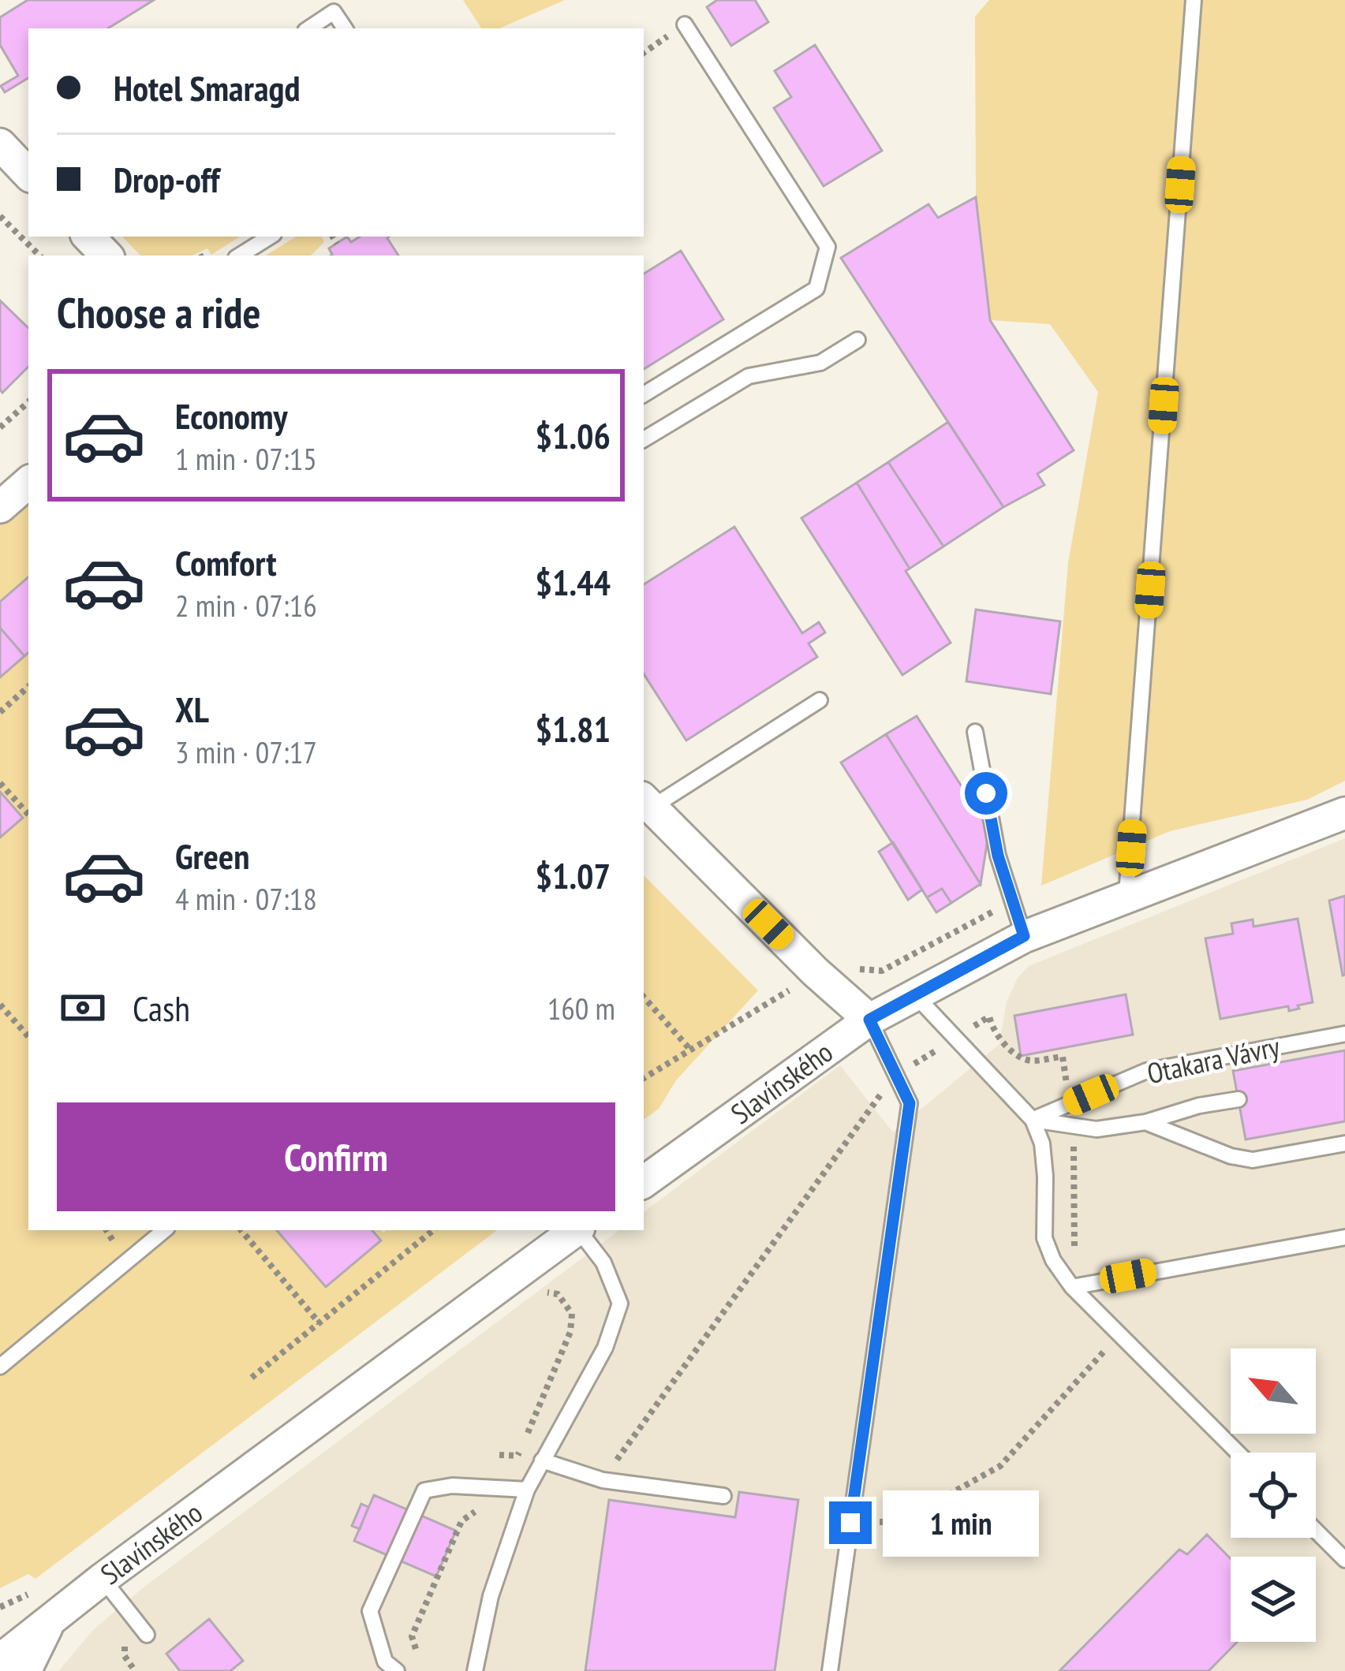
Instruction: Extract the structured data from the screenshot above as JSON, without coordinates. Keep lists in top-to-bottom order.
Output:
{
  "streets": {
    "street": ["Slavínského"],
    "lane": ["Otakara Vávry"]
  },
  "north": "top left",
  "page": {
    "banner": ["Hotel Smaragd", "Drop-off"],
    "heading": "Choose a ride",
    "list": [
      {
        "name": "Economy",
        "note": "1 min · 07:15",
        "value": "$1.06"
      },
      {
        "name": "Comfort",
        "note": "2 min · 07:16",
        "value": "$1.44"
      },
      {
        "name": "XL",
        "note": "3 min · 07:17",
        "value": "$1.81"
      },
      {
        "name": "Green",
        "note": "4 min · 07:18",
        "value": "$1.07"
      }
    ],
    "pay": ["Cash", "160 m"],
    "buttons": "Confirm",
    "bubble": "1 min"
  }
}
